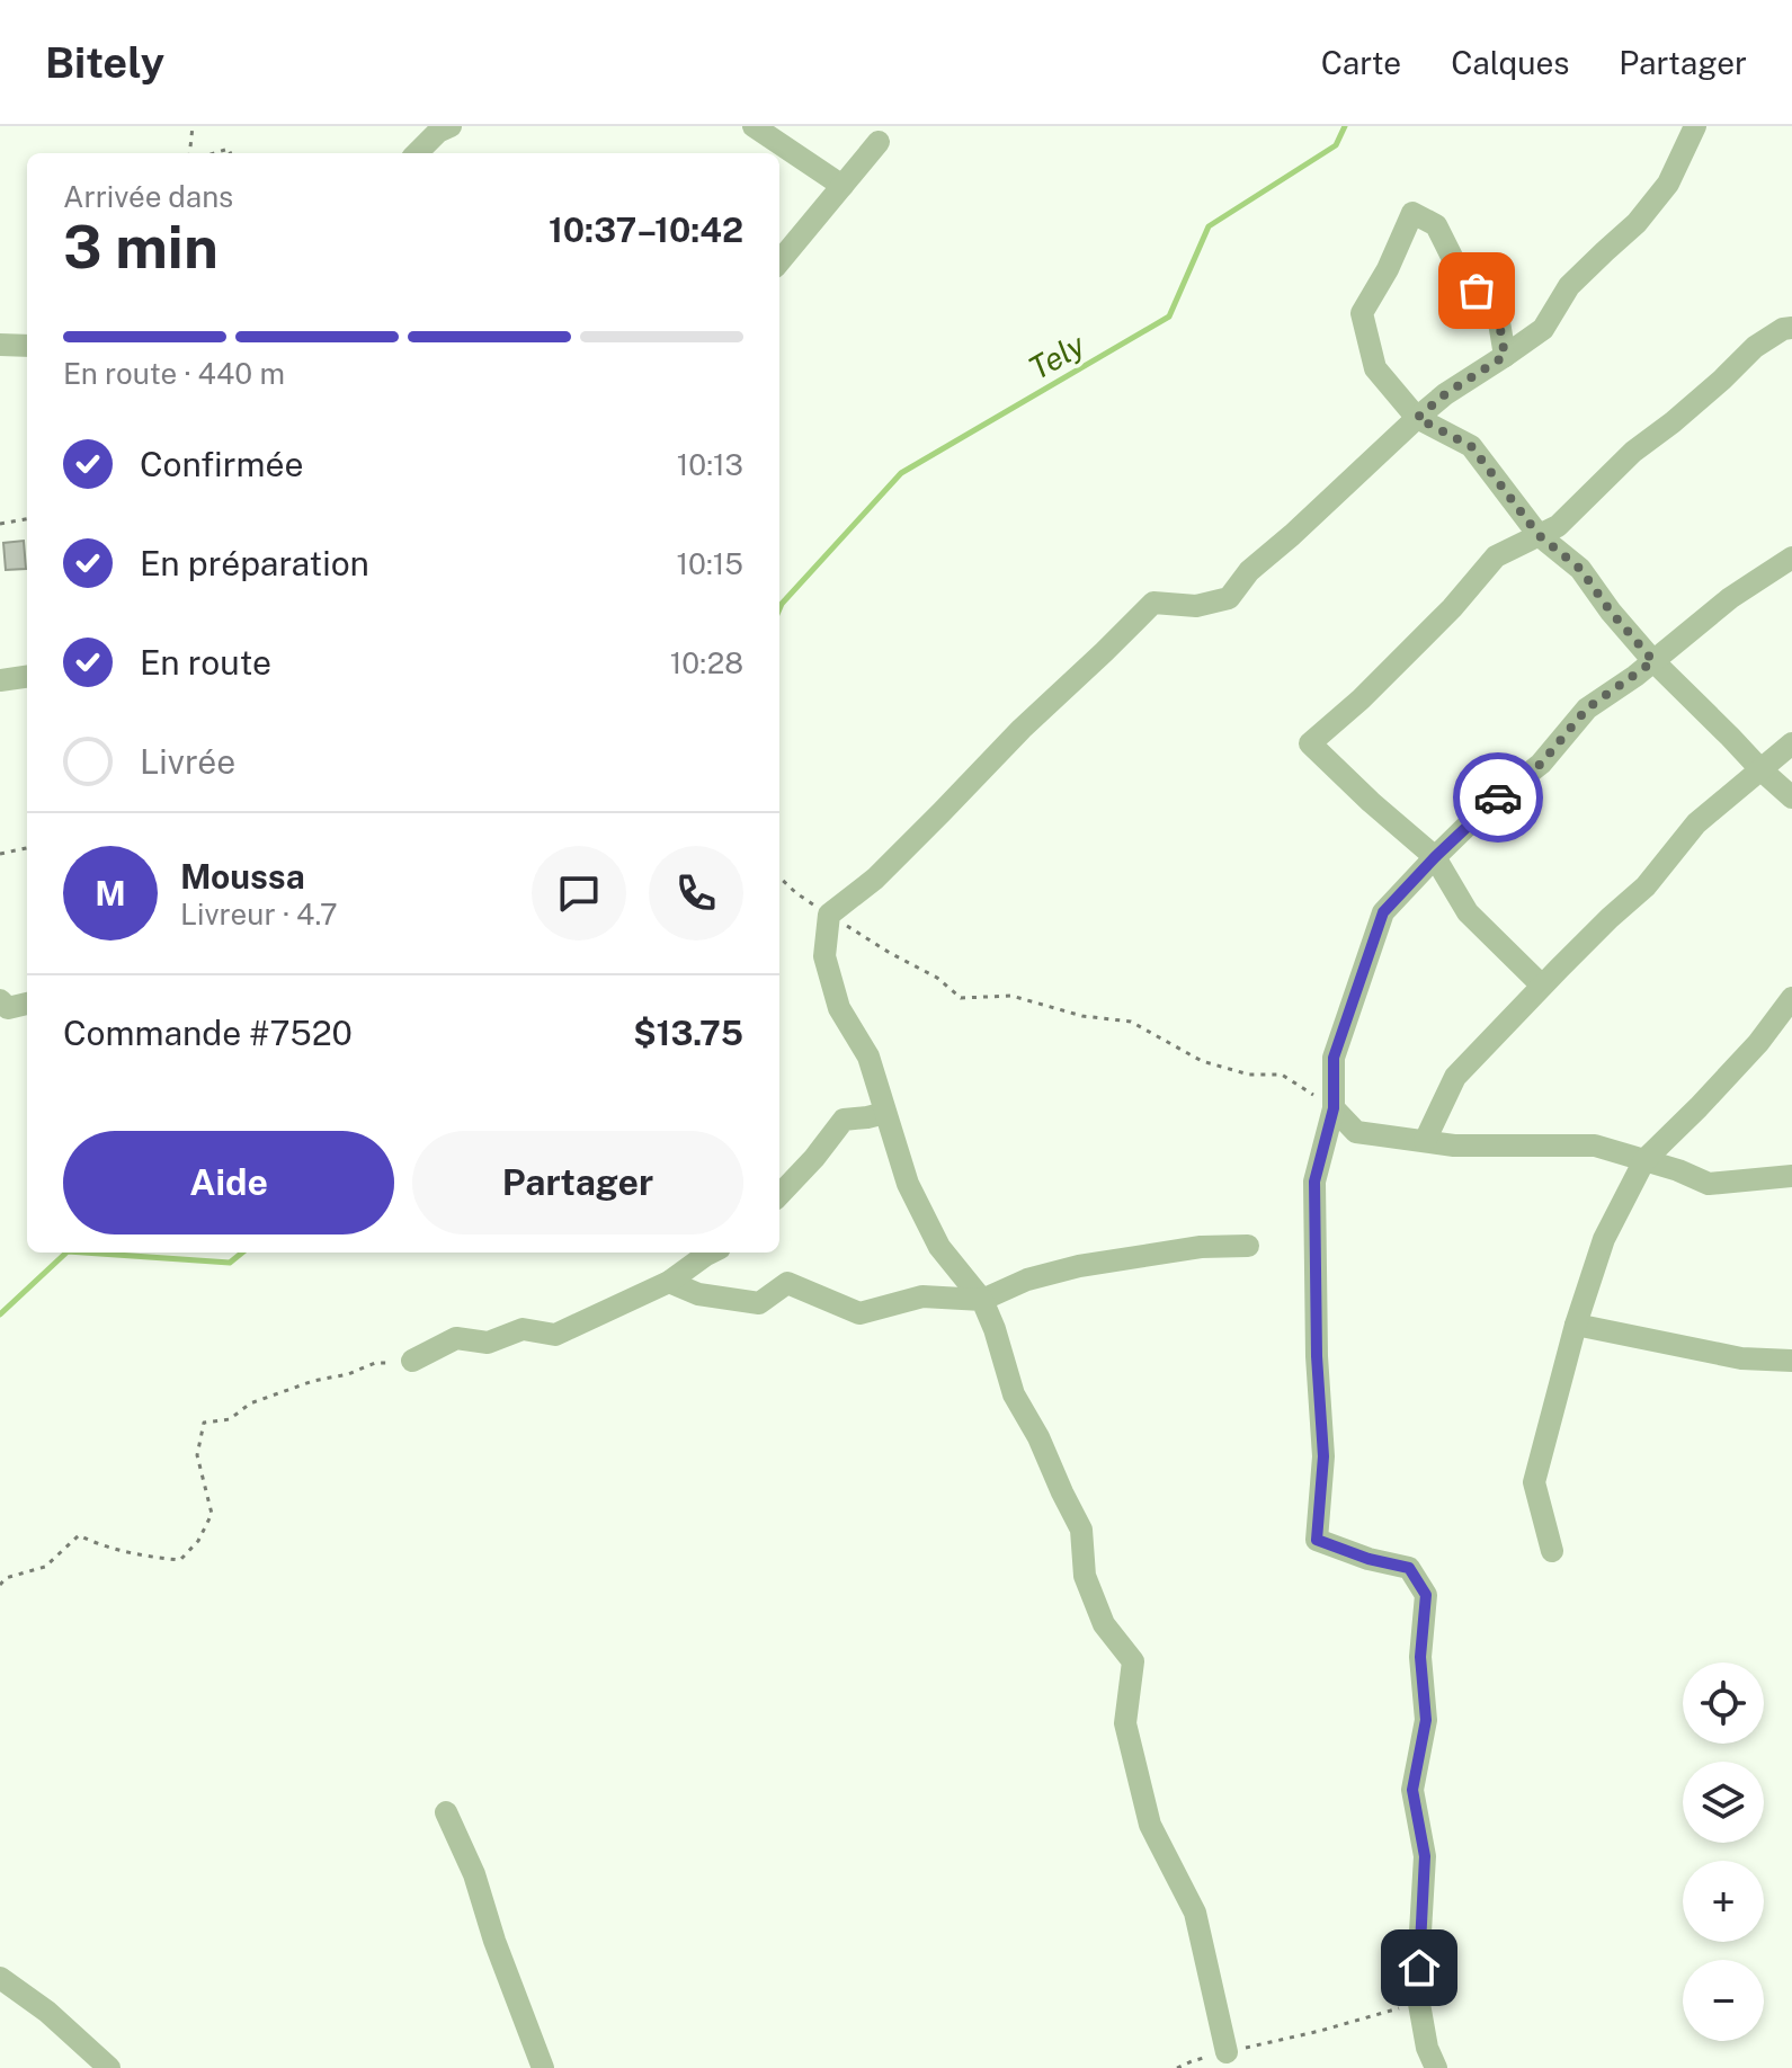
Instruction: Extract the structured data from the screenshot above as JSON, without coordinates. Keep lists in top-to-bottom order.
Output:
{
  "water": ["Tely"],
  "page": {
    "header": "Bitely",
    "nav": ["Carte", "Calques", "Partager"],
    "heading": ["3 min", "Arrivée dans", "10:37–10:42"],
    "panel": [
      "Moussa",
      "Livreur · 4.7",
      "Commande #7520",
      "$13.75"
    ],
    "bar": "En route · 440 m",
    "list": [
      ["Confirmée", "10:13"],
      ["En préparation", "10:15"],
      ["En route", "10:28"],
      "Livrée"
    ],
    "round": "M",
    "buttons": ["Aide", "Partager"],
    "map_buttons": ["+", "−"]
  }
}
